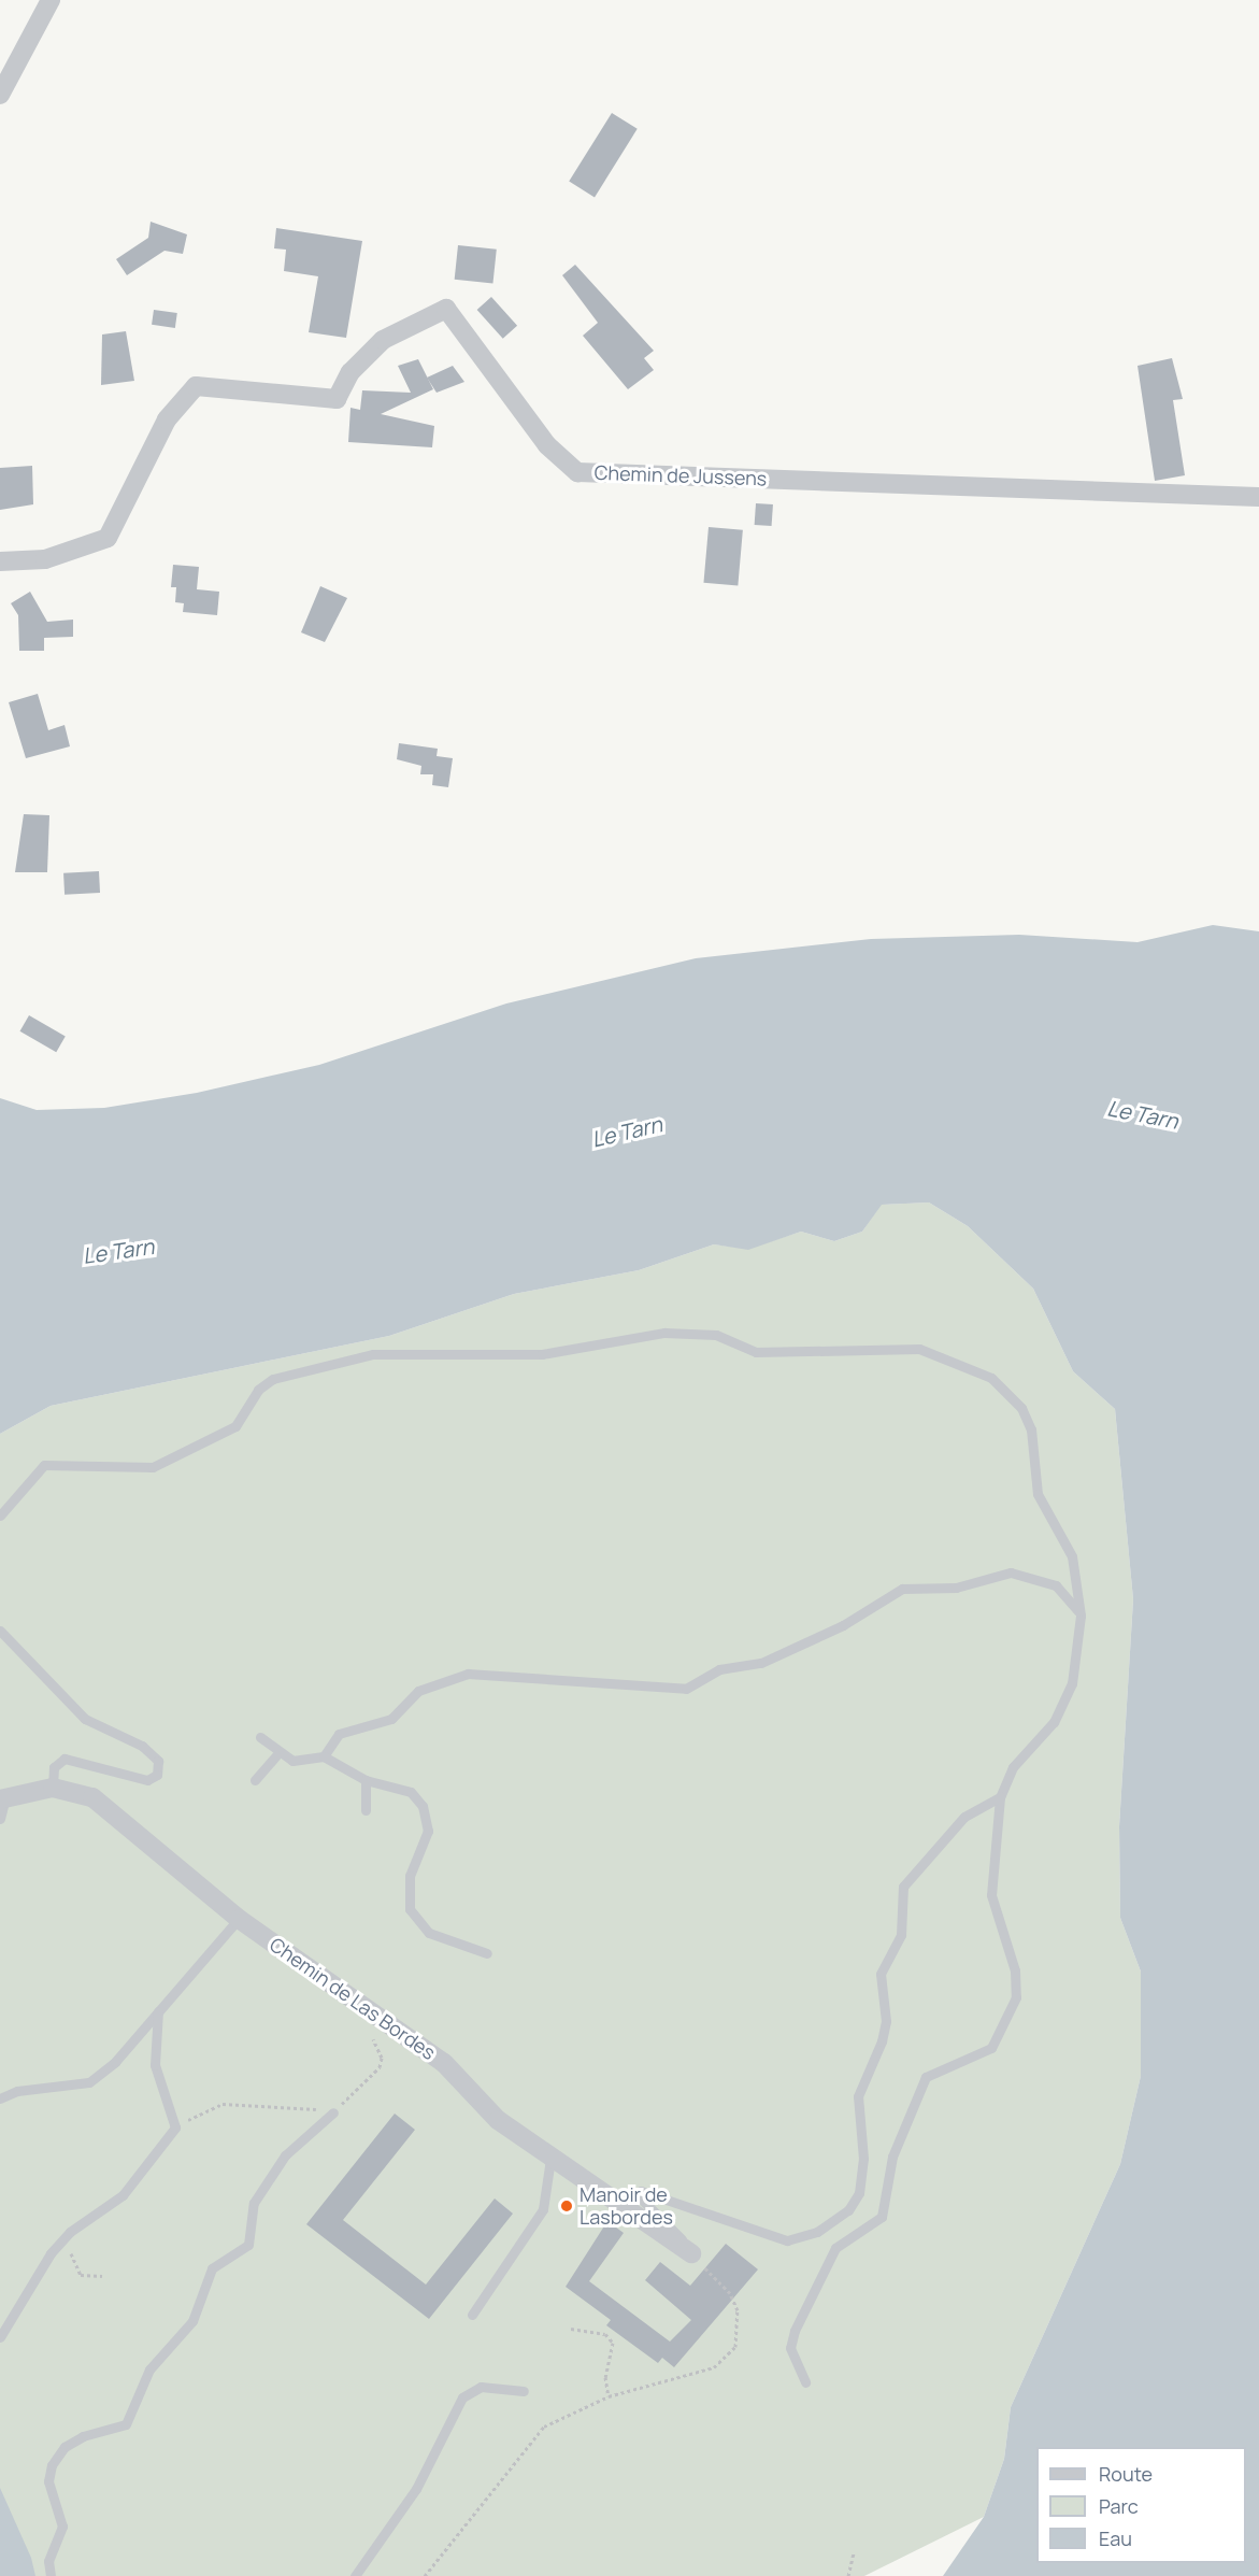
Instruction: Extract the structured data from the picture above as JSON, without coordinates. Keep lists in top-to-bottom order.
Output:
{
  "streets": {
    "street": ["Chemin de Jussens", "Chemin de Las Bordes"]
  },
  "water": ["Le Tarn"],
  "places": ["Manoir de Lasbordes"],
  "legend": ["Route", "Parc", "Eau"]
}
